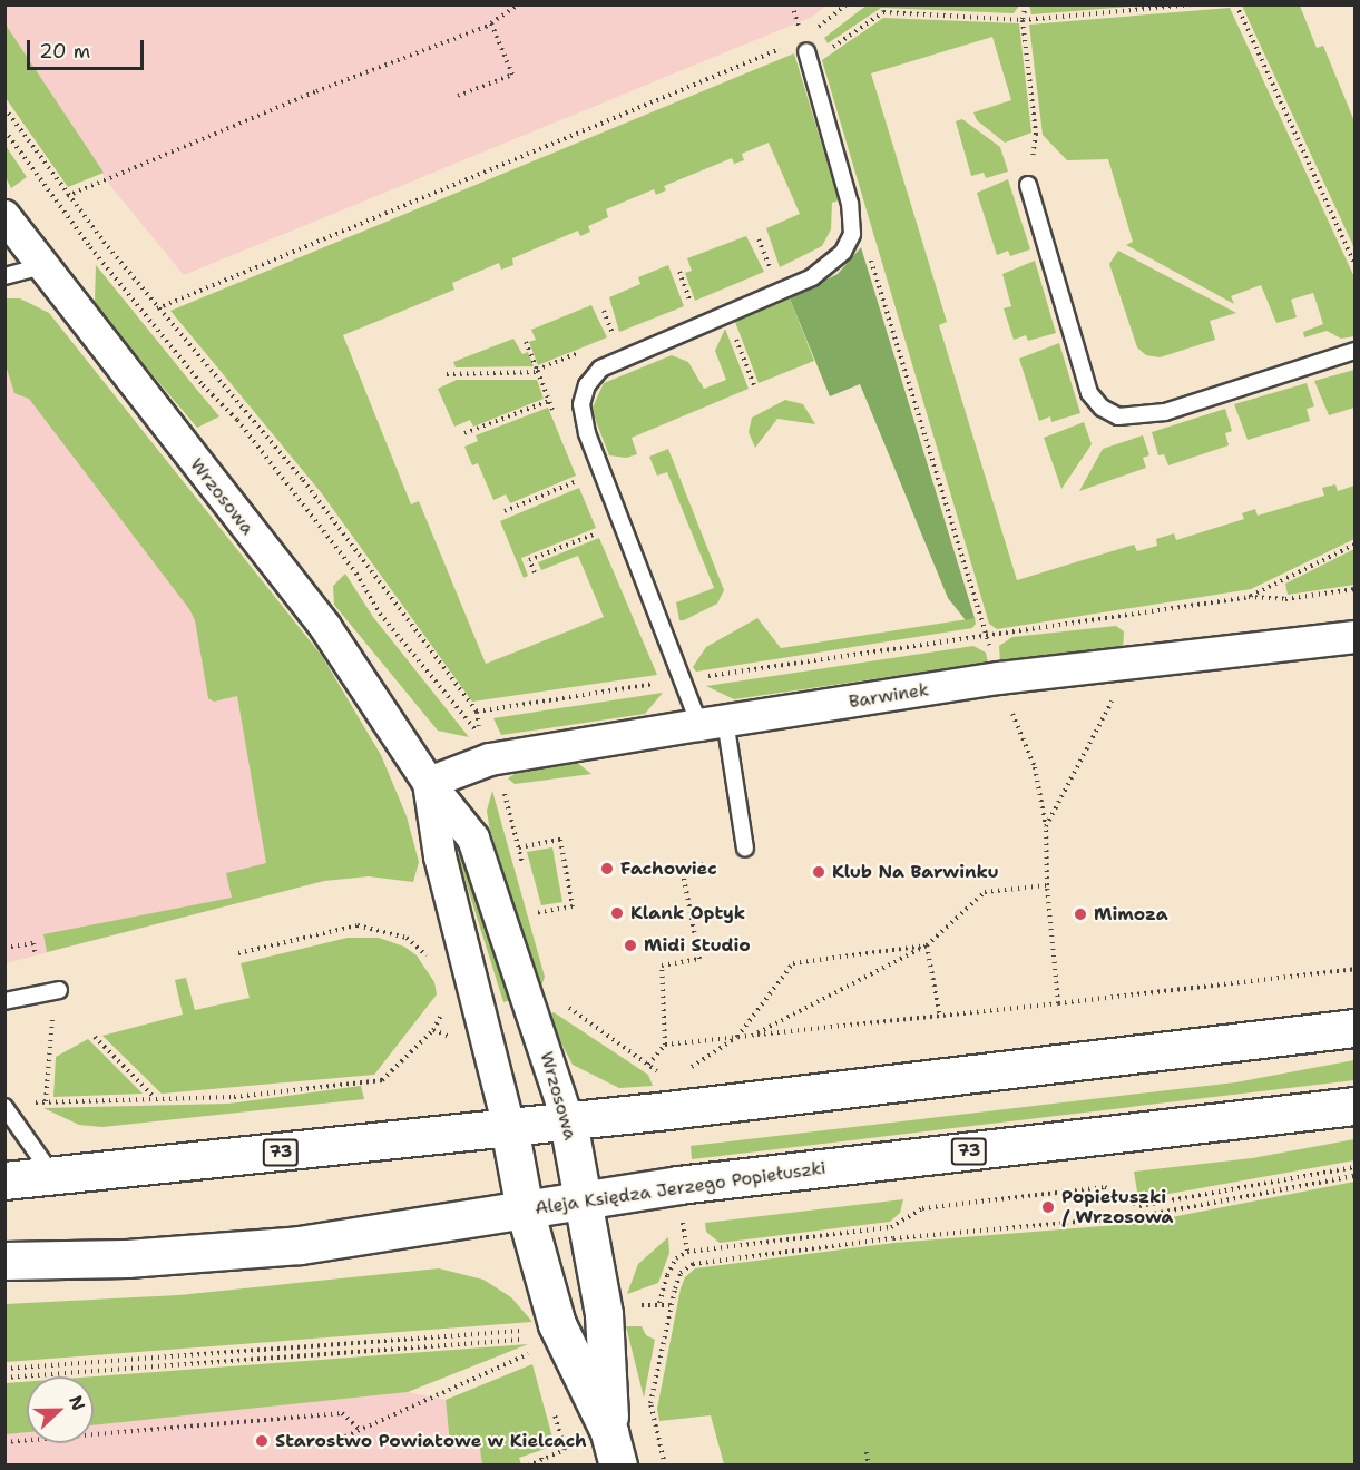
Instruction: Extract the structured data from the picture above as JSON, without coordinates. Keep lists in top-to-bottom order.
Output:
{
  "streets": {
    "main road": ["Wrzosowa", "73", "Aleja Księdza Jerzego Popiełuszki"],
    "street": ["Barwinek"]
  },
  "crossings": [
    ["Wrzosowa", "Barwinek"],
    ["Wrzosowa", "73"],
    ["Wrzosowa", "Aleja Księdza Jerzego Popiełuszki"]
  ],
  "places": [
    "Fachowiec",
    "Klub Na Barwinku",
    "Klank Optyk",
    "Mimoza",
    "Midi Studio",
    "Popiełuszki / Wrzosowa",
    "Starostwo Powiatowe w Kielcach"
  ],
  "scale_bar": "20 m",
  "north": "right"
}
